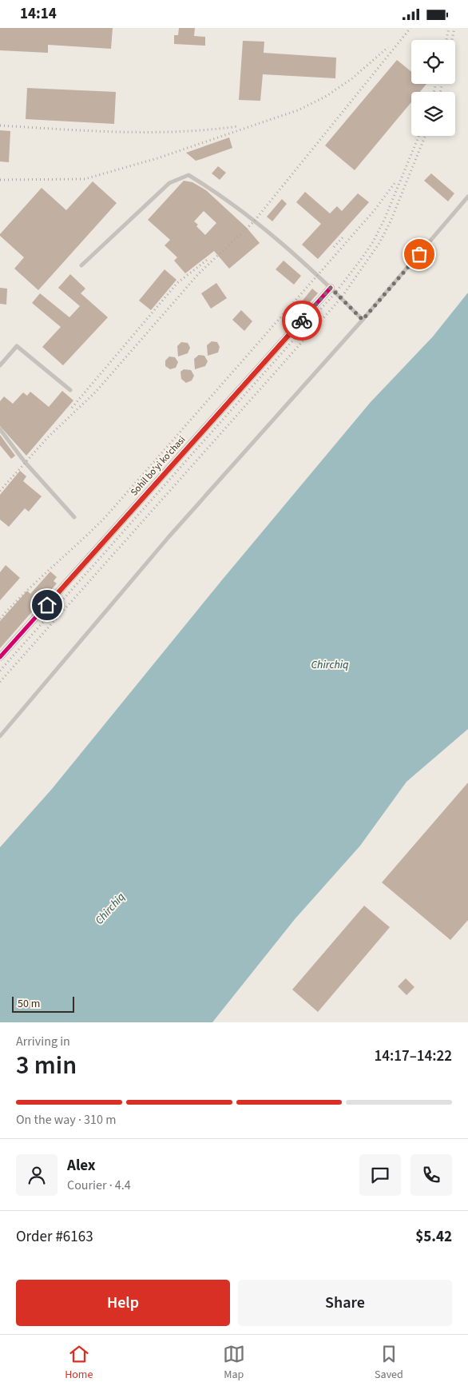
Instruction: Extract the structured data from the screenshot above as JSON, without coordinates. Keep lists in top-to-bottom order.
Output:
{
  "streets": {
    "street": ["Sohil bo'yi ko'chasi"]
  },
  "water": ["Chirchiq"],
  "scale_bar": "50 m",
  "page": {
    "status": "14:14",
    "scale": "50 m",
    "heading": ["3 min", "Arriving in", "14:17–14:22"],
    "panel": [
      "Alex",
      "Courier · 4.4",
      "Order #6163",
      "$5.42"
    ],
    "bar": "On the way · 310 m",
    "buttons": ["Help", "Share"],
    "tabs": ["Home", "Map", "Saved"]
  }
}
